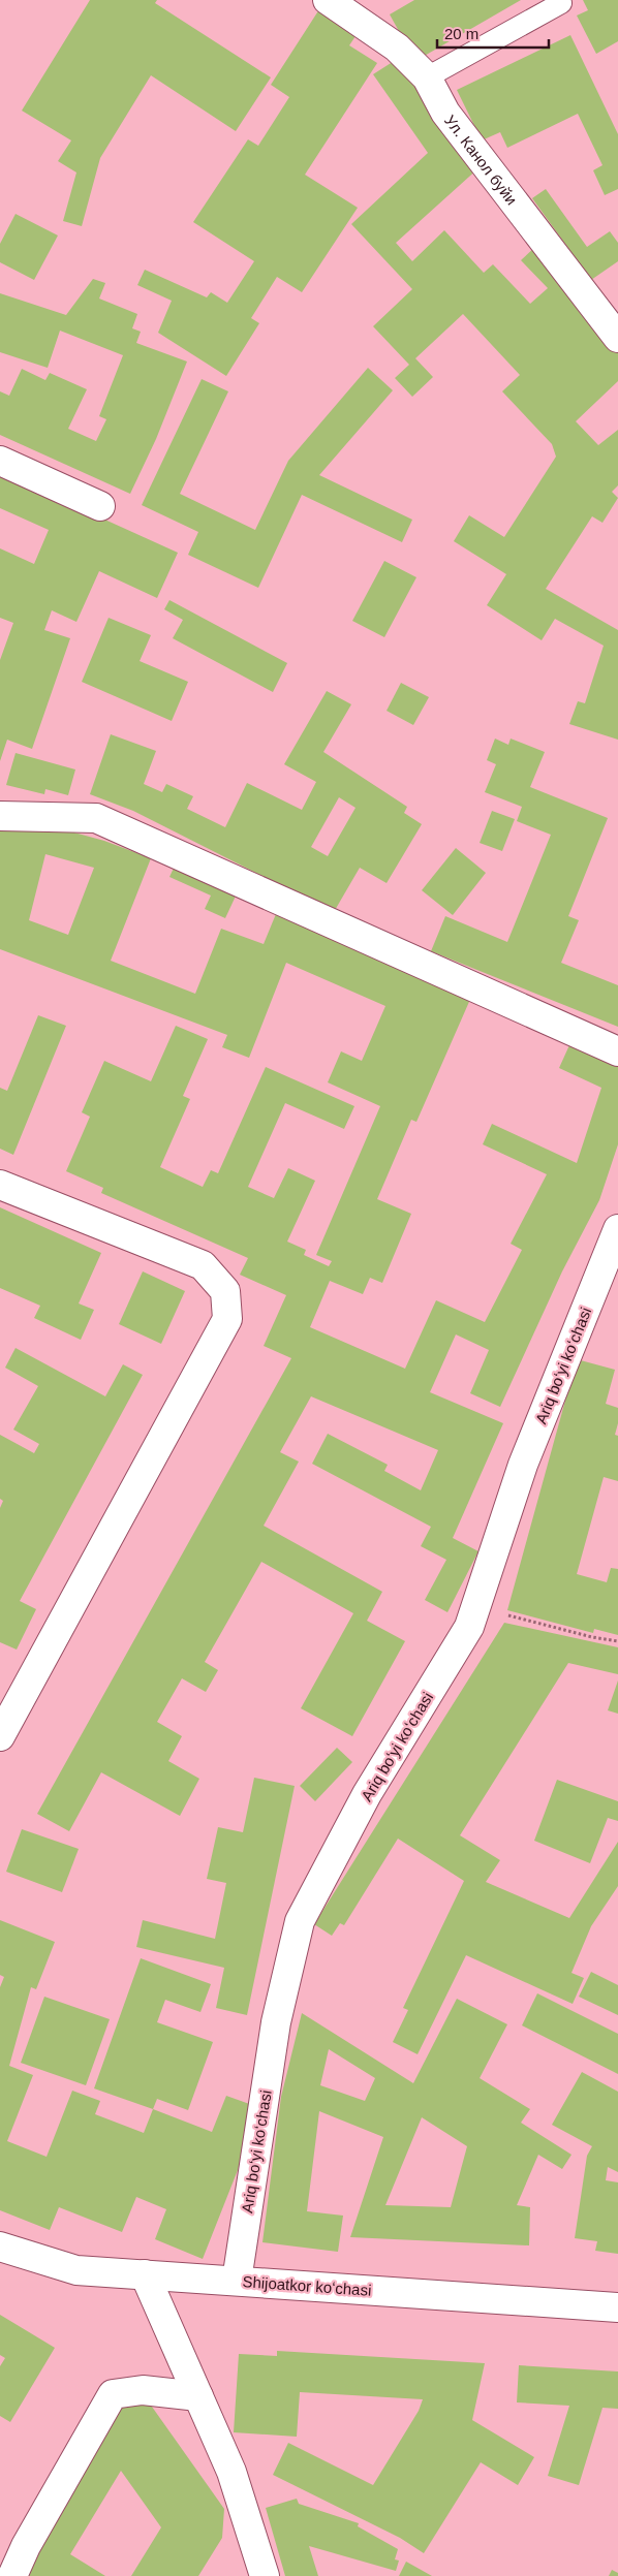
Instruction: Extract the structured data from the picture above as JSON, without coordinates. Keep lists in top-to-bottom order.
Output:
{
  "streets": {
    "street": ["Ул. Канол буйи", "Ariq boʻyi koʻchasi", "Shijoatkor koʻchasi"]
  },
  "crossings": [
    ["Ariq boʻyi koʻchasi", "Shijoatkor koʻchasi"]
  ],
  "scale_bar": "20 m"
}
